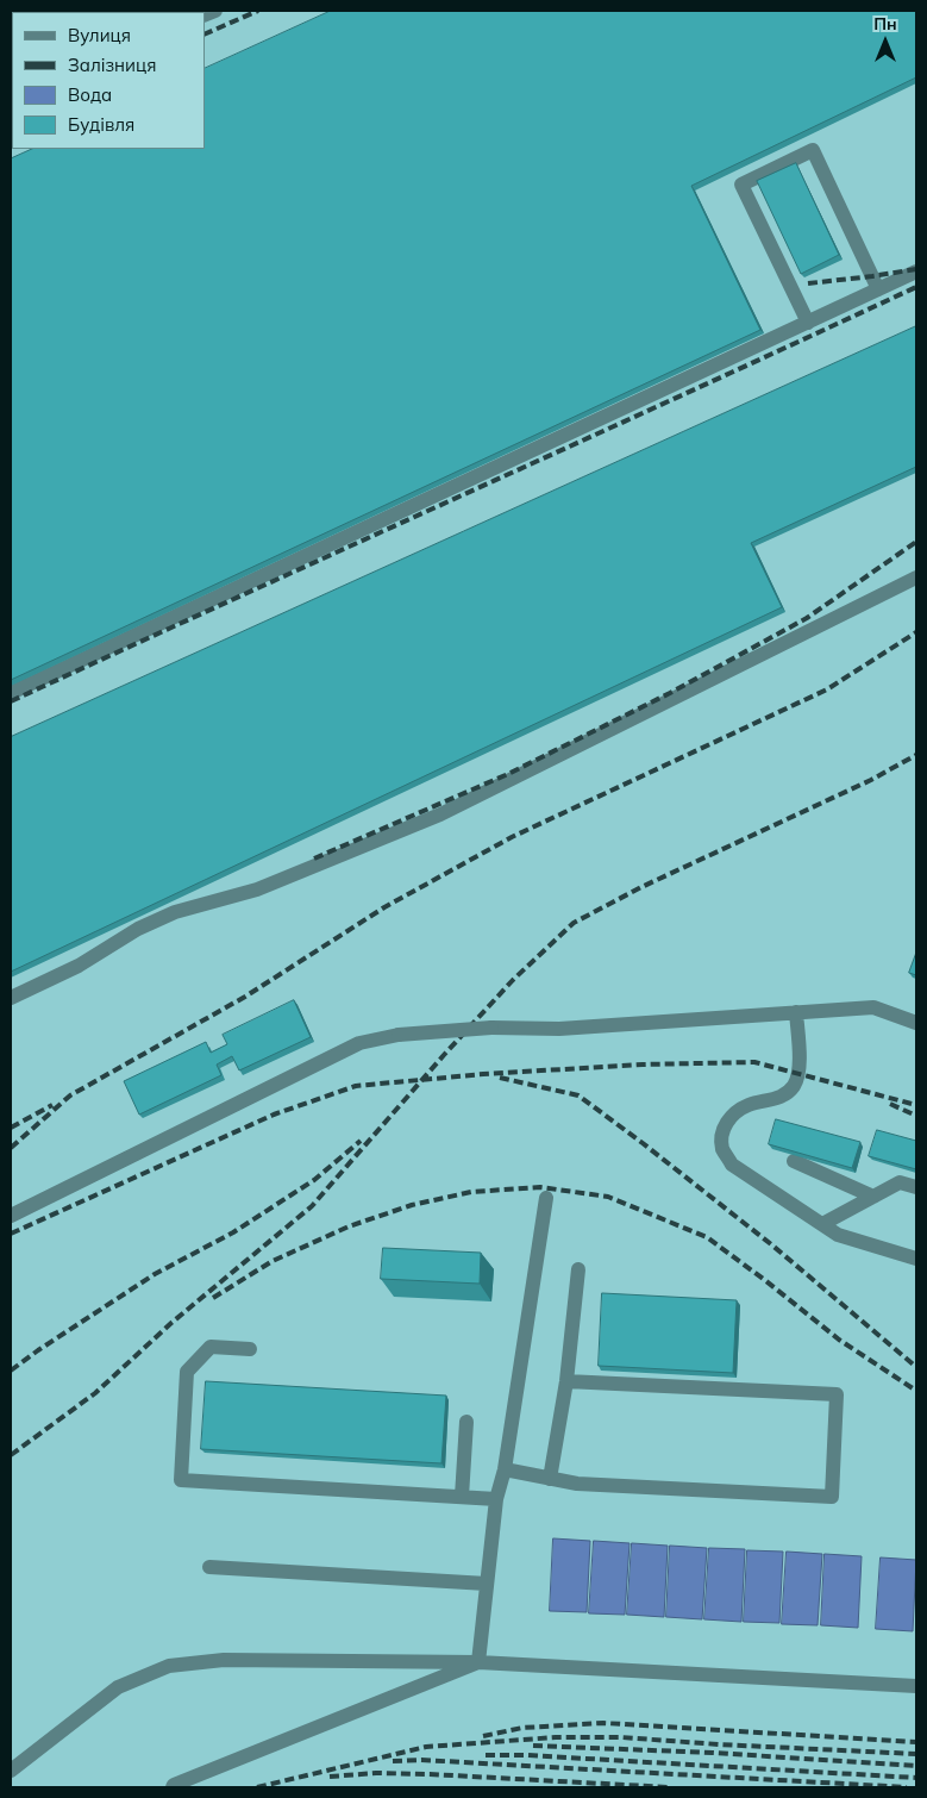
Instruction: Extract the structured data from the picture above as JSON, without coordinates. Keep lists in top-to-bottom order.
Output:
{
  "legend": [
    "Вулиця",
    "Залізниця",
    "Вода",
    "Будівля"
  ],
  "north": "top"
}
